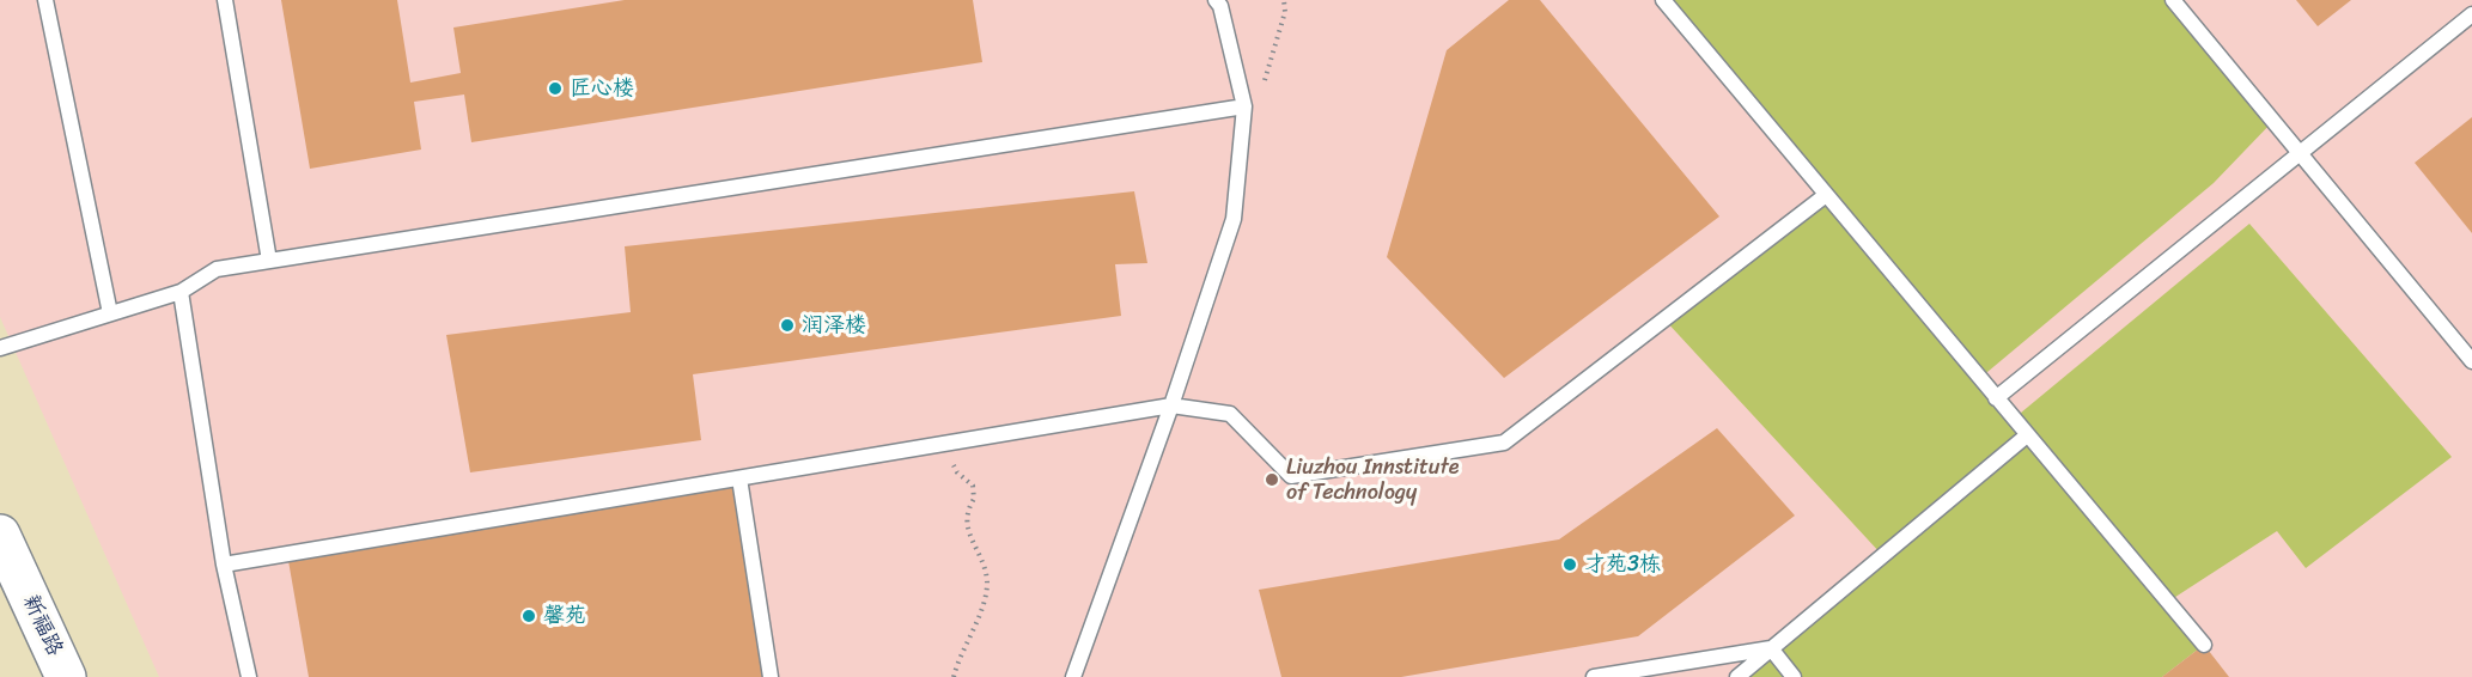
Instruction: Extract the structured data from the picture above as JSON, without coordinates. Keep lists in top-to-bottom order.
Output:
{
  "streets": {
    "street": ["新福路"]
  },
  "places": [
    "匠心楼",
    "润泽楼",
    "Liuzhou Innstitute of Technology",
    "才苑3栋",
    "馨苑"
  ]
}
